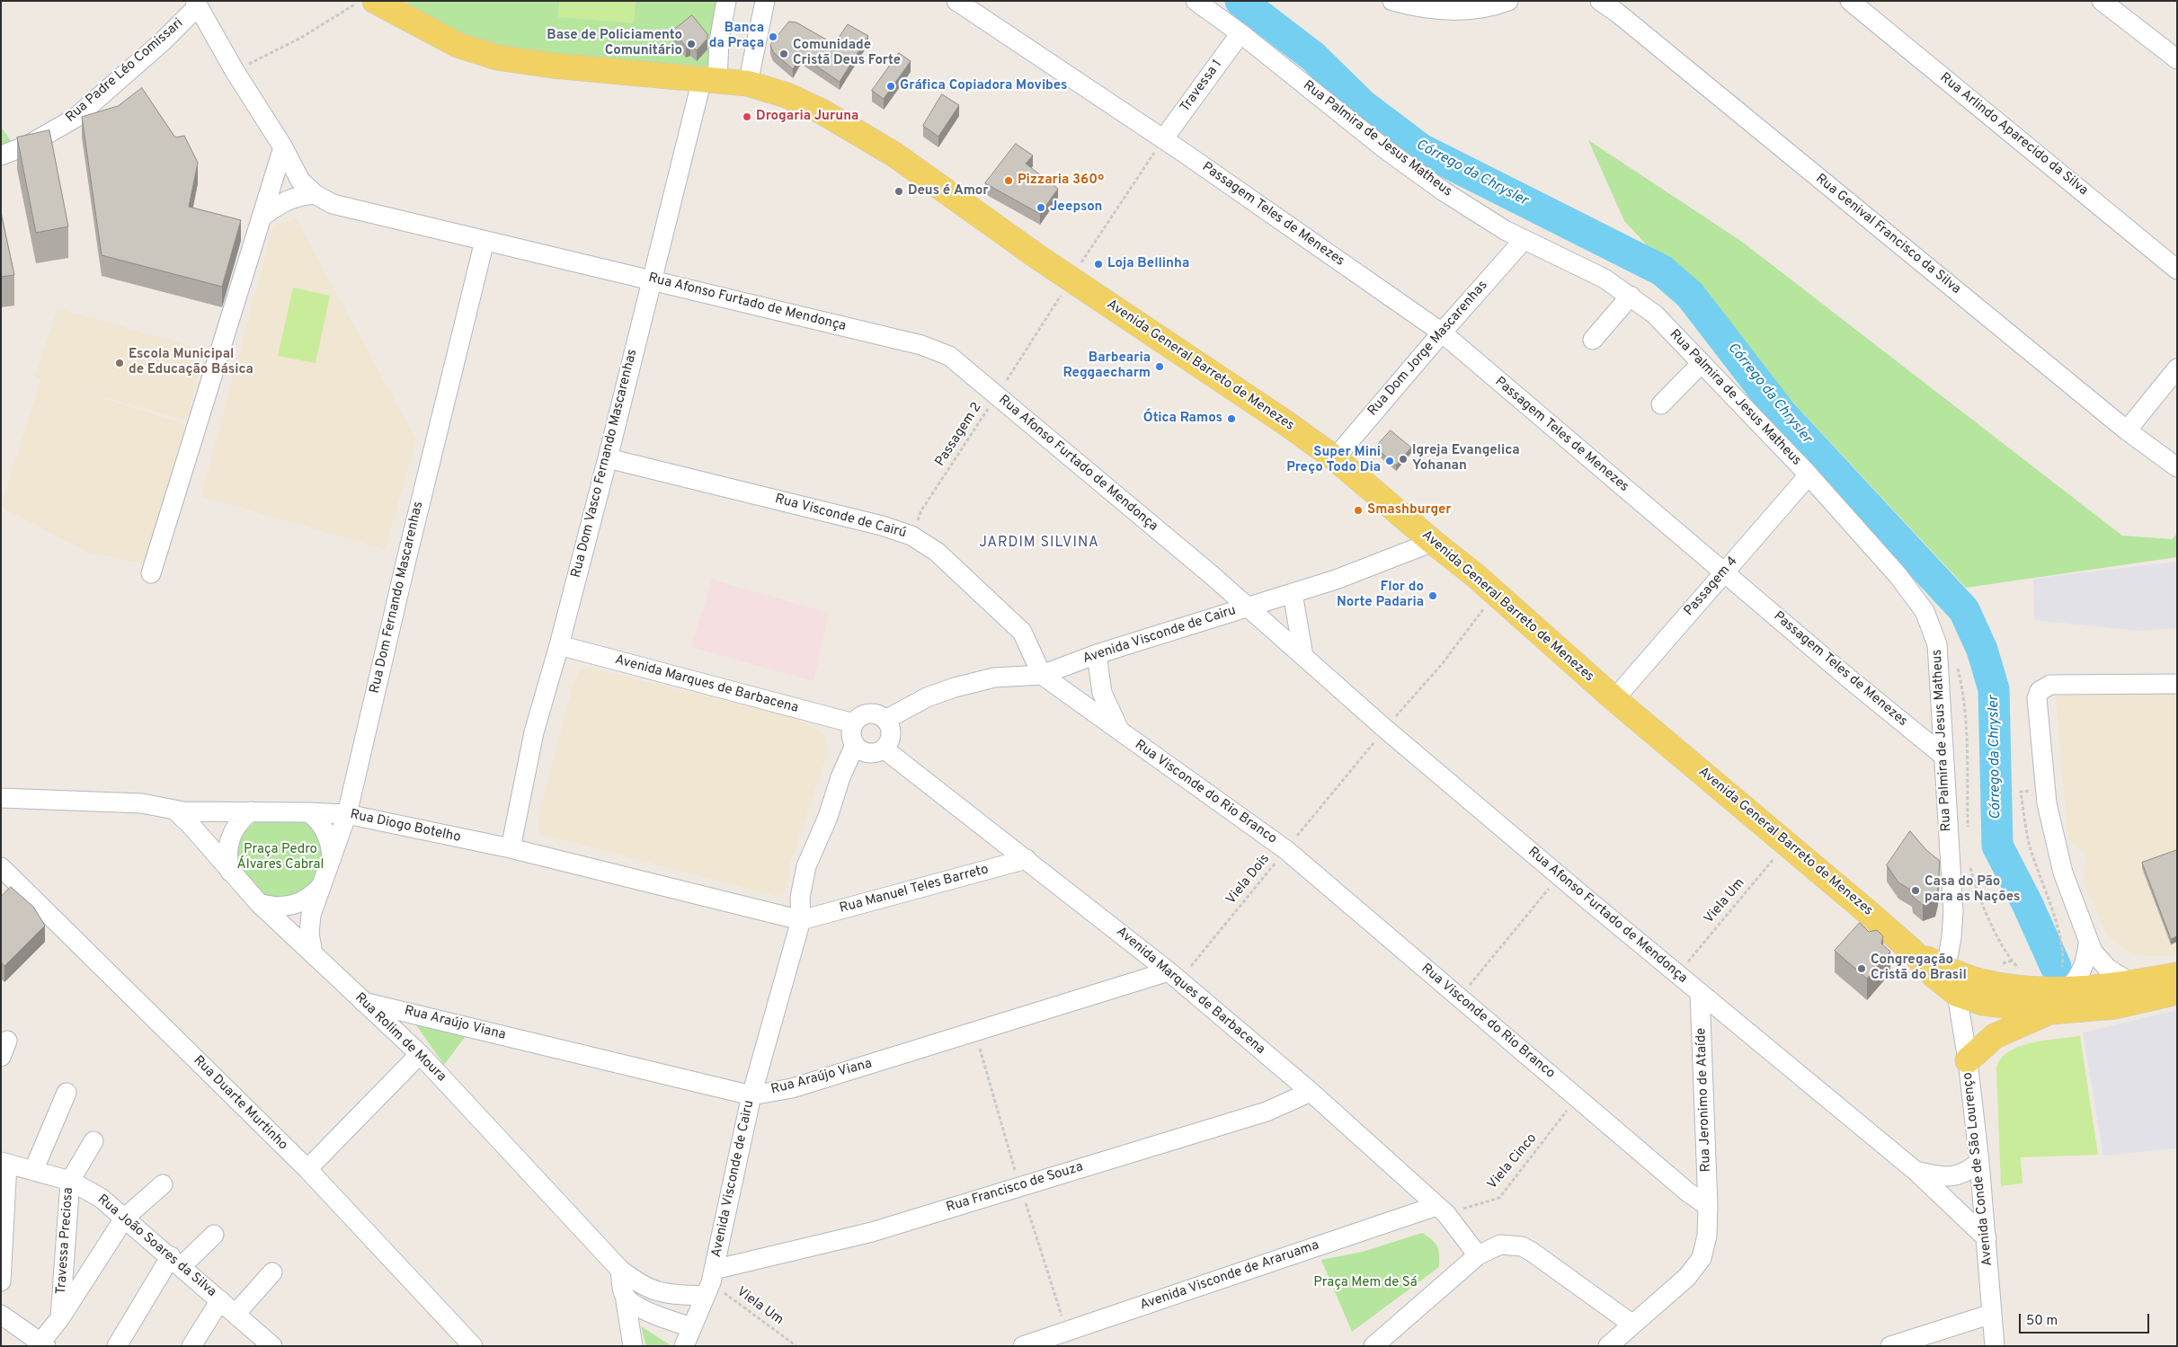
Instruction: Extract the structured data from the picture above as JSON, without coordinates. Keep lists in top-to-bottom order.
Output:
{
  "streets": {
    "main road": ["Avenida General Barreto de Menezes"],
    "street": [
      "Rua Padre Léo Comissari",
      "Travessa 1",
      "Rua Arlindo Aparecido da Silva",
      "Rua Palmira de Jesus Matheus",
      "Passagem Teles de Menezes",
      "Rua Genival Francisco da Silva",
      "Rua Afonso Furtado de Mendonça",
      "Rua Dom Jorge Mascarenhas",
      "Rua Dom Vasco Fernando Mascarenhas",
      "Rua Visconde de Cairú",
      "Passagem 4",
      "Rua Dom Fernando Mascarenhas",
      "Avenida Visconde de Cairu",
      "Avenida Marques de Barbacena",
      "Rua Visconde do Rio Branco",
      "Rua Diogo Botelho",
      "Rua Manuel Teles Barreto",
      "Rua Araújo Viana",
      "Rua Rolim de Moura",
      "Rua Jeronimo de Ataíde",
      "Rua Duarte Murtinho",
      "Avenida Conde de São Lourenço",
      "Rua Francisco de Souza",
      "Travessa Preciosa",
      "Rua João Soares da Silva",
      "Avenida Visconde de Araruama"
    ],
    "path": [
      "Passagem 2",
      "Viela Dois",
      "Viela Um",
      "Viela Cinco"
    ]
  },
  "crossings": [
    ["Rua Padre Léo Comissari", "Rua Afonso Furtado de Mendonça"],
    ["Travessa 1", "Rua Palmira de Jesus Matheus"],
    ["Travessa 1", "Passagem Teles de Menezes"],
    ["Travessa 1", "Passagem 2"],
    ["Rua Palmira de Jesus Matheus", "Passagem Teles de Menezes"],
    ["Rua Palmira de Jesus Matheus", "Rua Dom Jorge Mascarenhas"],
    ["Rua Palmira de Jesus Matheus", "Passagem 4"],
    ["Passagem Teles de Menezes", "Rua Dom Jorge Mascarenhas"],
    ["Passagem Teles de Menezes", "Passagem 2"],
    ["Passagem Teles de Menezes", "Passagem 4"],
    ["Rua Afonso Furtado de Mendonça", "Passagem 2"],
    ["Rua Afonso Furtado de Mendonça", "Rua Dom Vasco Fernando Mascarenhas"],
    ["Rua Afonso Furtado de Mendonça", "Rua Dom Fernando Mascarenhas"],
    ["Rua Afonso Furtado de Mendonça", "Avenida Visconde de Cairu"],
    ["Rua Afonso Furtado de Mendonça", "Viela Dois"],
    ["Rua Afonso Furtado de Mendonça", "Viela Um"],
    ["Rua Afonso Furtado de Mendonça", "Rua Jeronimo de Ataíde"],
    ["Rua Afonso Furtado de Mendonça", "Avenida Conde de São Lourenço"],
    ["Rua Dom Jorge Mascarenhas", "Avenida General Barreto de Menezes"],
    ["Avenida General Barreto de Menezes", "Passagem 2"],
    ["Avenida General Barreto de Menezes", "Rua Dom Vasco Fernando Mascarenhas"],
    ["Avenida General Barreto de Menezes", "Passagem 4"],
    ["Avenida General Barreto de Menezes", "Avenida Visconde de Cairu"],
    ["Avenida General Barreto de Menezes", "Viela Dois"],
    ["Avenida General Barreto de Menezes", "Viela Um"],
    ["Passagem 2", "Rua Visconde de Cairú"],
    ["Rua Dom Vasco Fernando Mascarenhas", "Rua Visconde de Cairú"],
    ["Rua Dom Vasco Fernando Mascarenhas", "Avenida Marques de Barbacena"],
    ["Rua Dom Vasco Fernando Mascarenhas", "Rua Diogo Botelho"],
    ["Rua Visconde de Cairú", "Avenida Visconde de Cairu"],
    ["Rua Visconde de Cairú", "Rua Visconde do Rio Branco"],
    ["Rua Dom Fernando Mascarenhas", "Rua Diogo Botelho"],
    ["Rua Dom Fernando Mascarenhas", "Rua Rolim de Moura"],
    ["Avenida Visconde de Cairu", "Avenida Marques de Barbacena"],
    ["Avenida Visconde de Cairu", "Rua Visconde do Rio Branco"],
    ["Avenida Visconde de Cairu", "Rua Diogo Botelho"],
    ["Avenida Visconde de Cairu", "Rua Manuel Teles Barreto"],
    ["Avenida Visconde de Cairu", "Viela Um"],
    ["Avenida Visconde de Cairu", "Rua Araújo Viana"],
    ["Avenida Visconde de Cairu", "Rua Rolim de Moura"],
    ["Avenida Visconde de Cairu", "Rua Francisco de Souza"],
    ["Avenida Marques de Barbacena", "Viela Dois"],
    ["Avenida Marques de Barbacena", "Rua Manuel Teles Barreto"],
    ["Avenida Marques de Barbacena", "Rua Araújo Viana"],
    ["Avenida Marques de Barbacena", "Viela Cinco"],
    ["Avenida Marques de Barbacena", "Rua Francisco de Souza"],
    ["Avenida Marques de Barbacena", "Avenida Visconde de Araruama"],
    ["Rua Visconde do Rio Branco", "Viela Dois"],
    ["Rua Visconde do Rio Branco", "Rua Jeronimo de Ataíde"],
    ["Rua Visconde do Rio Branco", "Viela Cinco"],
    ["Rua Diogo Botelho", "Rua Manuel Teles Barreto"],
    ["Rua Diogo Botelho", "Rua Rolim de Moura"],
    ["Viela Dois", "Rua Araújo Viana"],
    ["Viela Um", "Rua Rolim de Moura"],
    ["Viela Um", "Rua Francisco de Souza"],
    ["Rua Araújo Viana", "Rua Rolim de Moura"],
    ["Rua Rolim de Moura", "Rua Francisco de Souza"],
    ["Viela Cinco", "Avenida Visconde de Araruama"],
    ["Travessa Preciosa", "Rua João Soares da Silva"]
  ],
  "districts": ["JARDIM SILVINA"],
  "water": ["Córrego da Chrysler"],
  "parks": ["Praça Pedro Álvares Cabral", "Praça Mem de Sá"],
  "places": [
    "Banca da Praça",
    "Base de Policiamento Comunitário",
    "Comunidade Cristã Deus Forte",
    "Gráfica Copiadora Movibes",
    "Drogaria Juruna",
    "Pizzaria 360º",
    "Deus é Amor",
    "Jeepson",
    "Loja Bellinha",
    "Escola Municipal de Educação Básica",
    "Barbearia Reggaecharm",
    "Ótica Ramos",
    "Igreja Evangelica Yohanan",
    "Super Mini Preço Todo Dia",
    "Smashburger",
    "Flor do Norte Padaria",
    "Casa do Pão para as Nações",
    "Congregação Cristã do Brasil"
  ],
  "scale_bar": "50 m"
}
